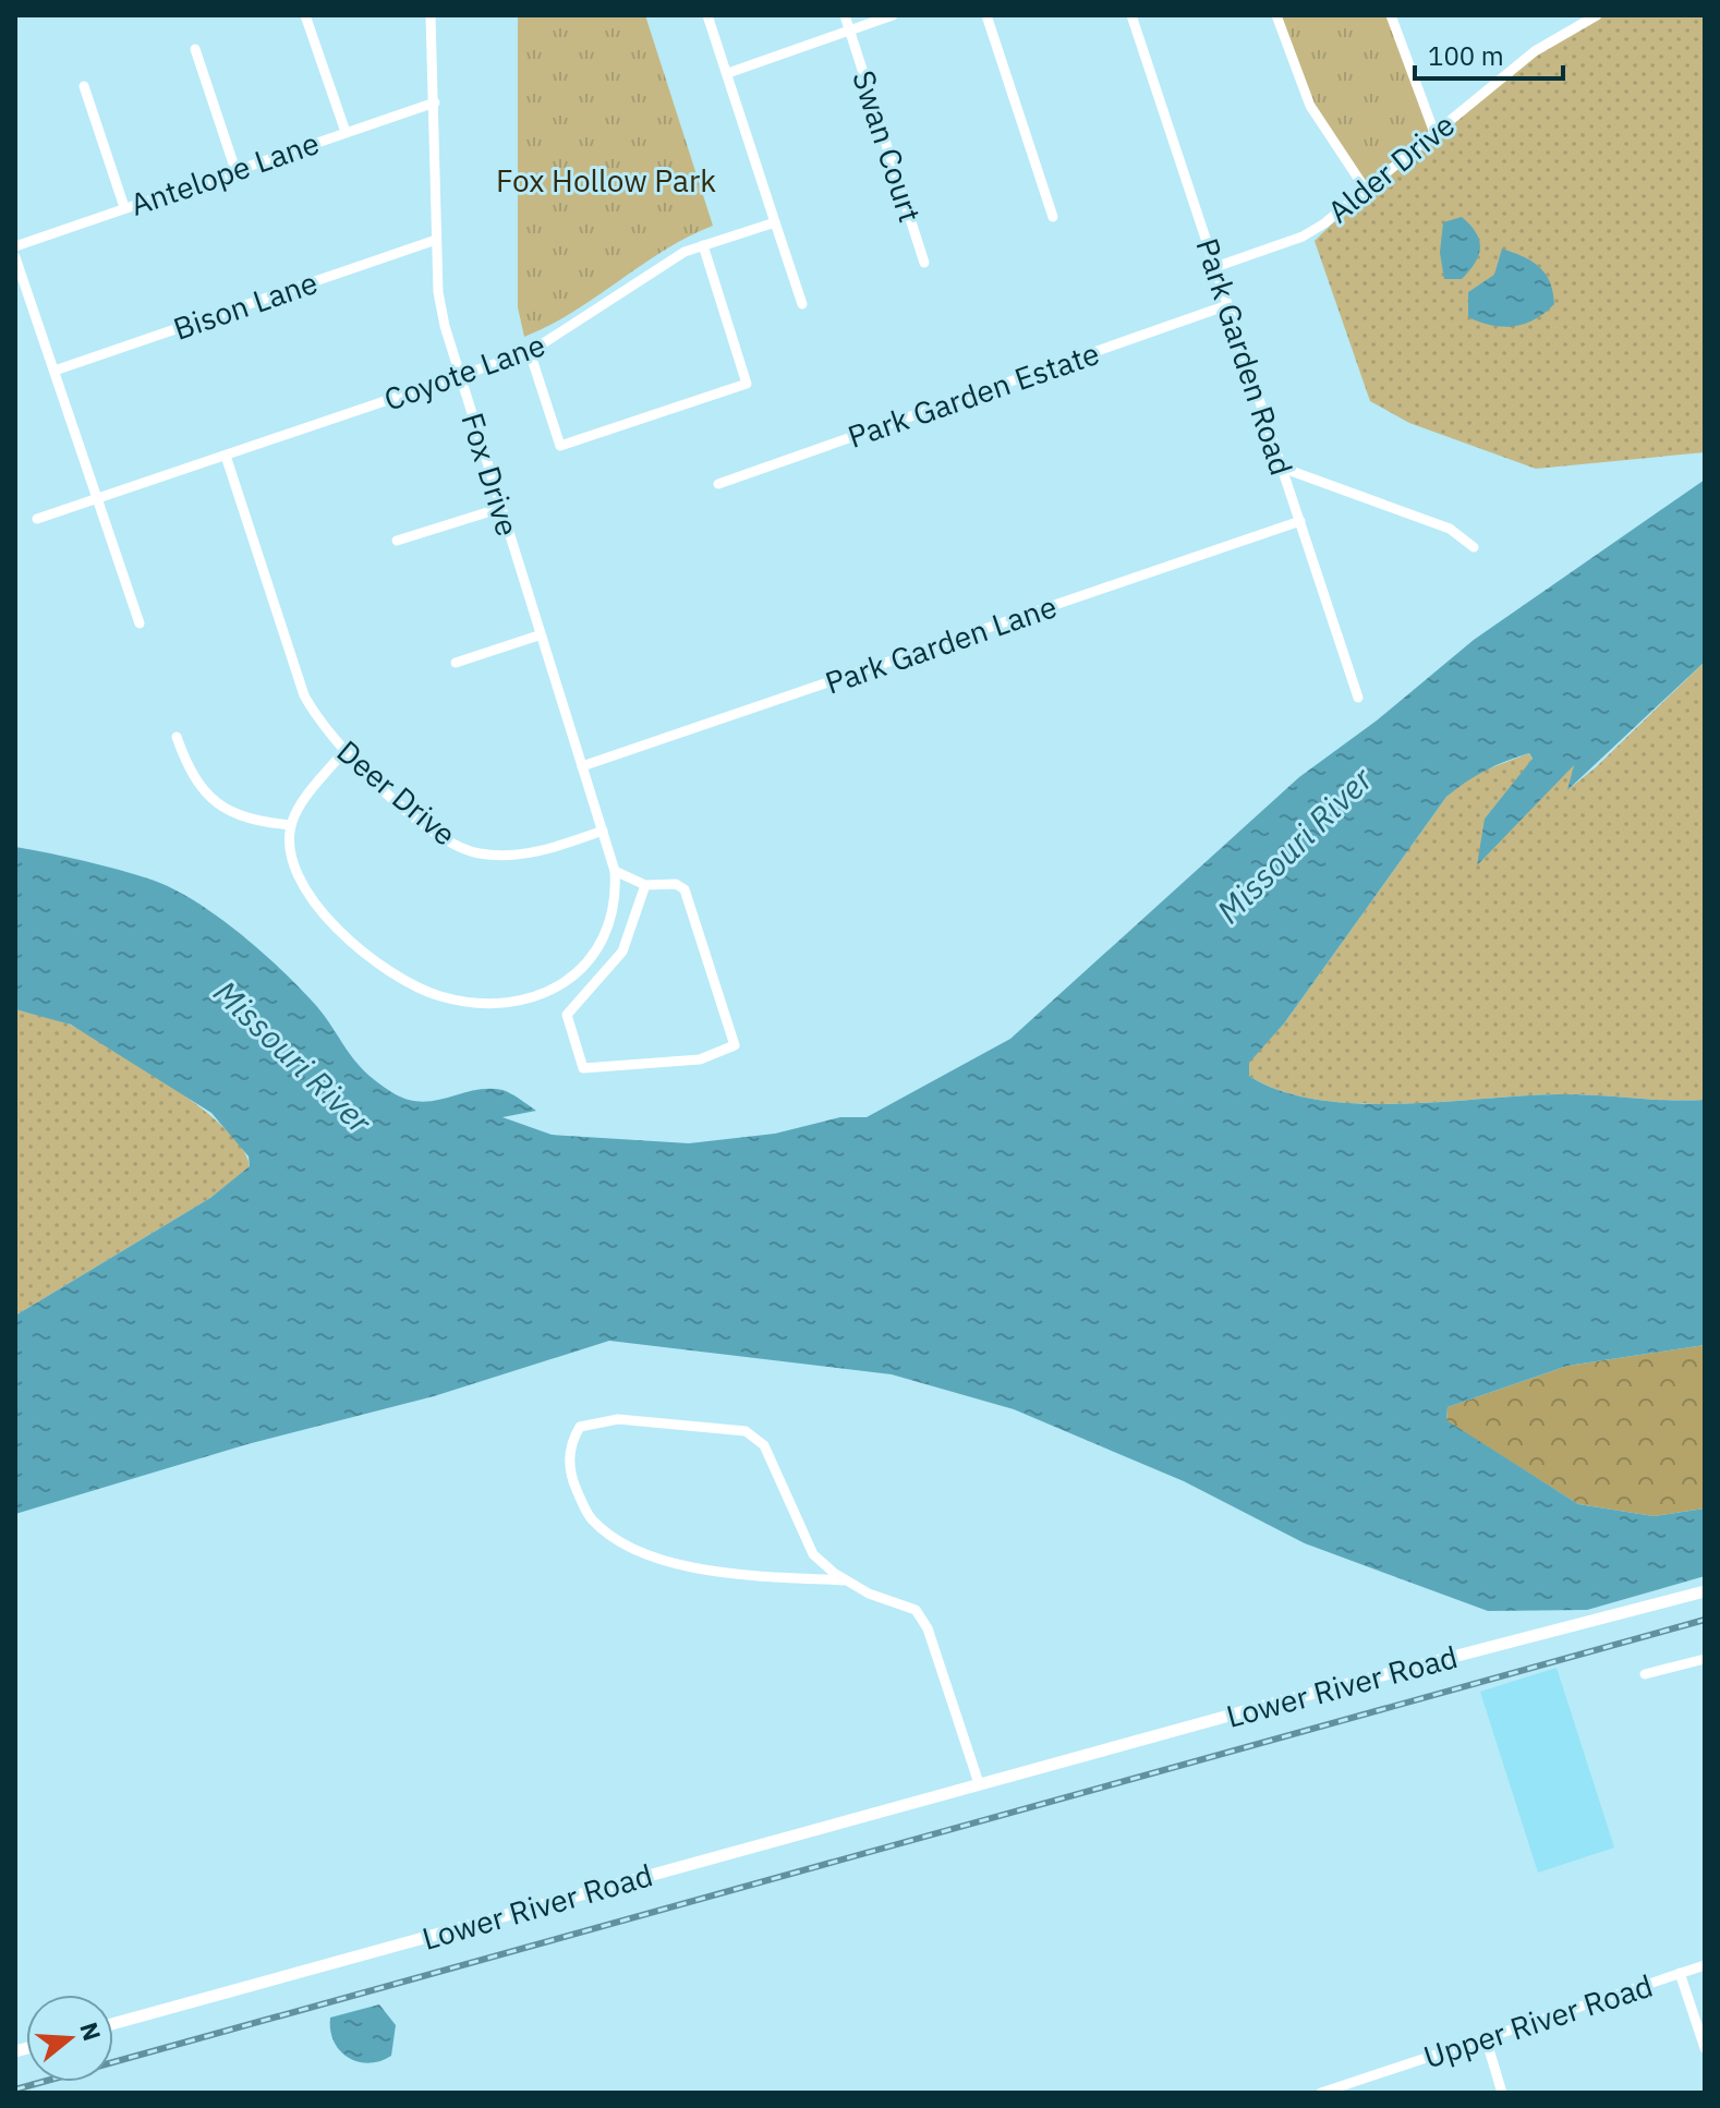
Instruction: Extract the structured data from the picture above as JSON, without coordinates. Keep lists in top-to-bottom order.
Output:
{
  "streets": {
    "street": [
      "Swan Court",
      "Alder Drive",
      "Antelope Lane",
      "Bison Lane",
      "Park Garden Road",
      "Coyote Lane",
      "Park Garden Estate",
      "Fox Drive",
      "Park Garden Lane",
      "Deer Drive",
      "Lower River Road",
      "Upper River Road"
    ]
  },
  "crossings": [
    ["Alder Drive", "Park Garden Road"],
    ["Antelope Lane", "Fox Drive"],
    ["Bison Lane", "Fox Drive"],
    ["Park Garden Road", "Park Garden Estate"],
    ["Park Garden Road", "Park Garden Lane"],
    ["Coyote Lane", "Fox Drive"],
    ["Coyote Lane", "Deer Drive"],
    ["Fox Drive", "Park Garden Lane"],
    ["Fox Drive", "Deer Drive"]
  ],
  "water": ["Missouri River"],
  "parks": ["Fox Hollow Park"],
  "scale_bar": "100 m",
  "north": "right"
}
